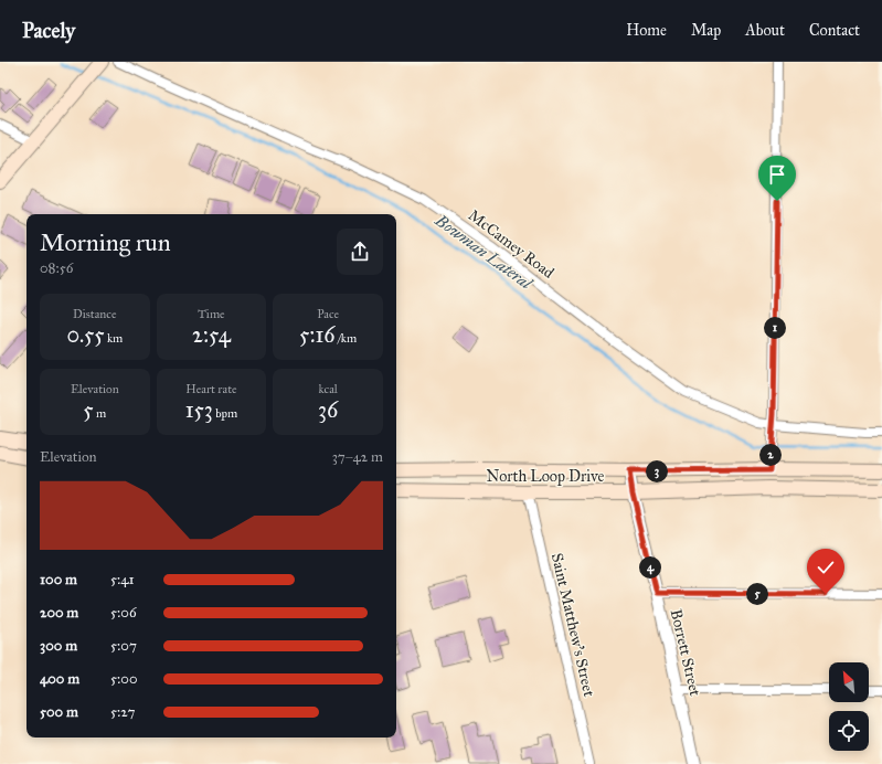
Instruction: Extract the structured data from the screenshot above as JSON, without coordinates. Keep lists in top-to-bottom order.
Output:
{
  "streets": {
    "main road": ["North Loop Drive"],
    "street": ["McCamey Road", "Saint Matthew's Street", "Borrett Street"]
  },
  "crossings": [
    ["North Loop Drive", "Saint Matthew's Street"],
    ["North Loop Drive", "Borrett Street"]
  ],
  "water": ["Bowman Lateral"],
  "north": "top left",
  "page": {
    "header": "Pacely",
    "nav": [
      "Home",
      "Map",
      "About",
      "Contact"
    ],
    "heading": ["Morning run", "08:56"],
    "stats": [
      ["Distance", "0.55 km"],
      ["Time", "2:54"],
      ["Pace", "5:16 /km"],
      ["Elevation", "5 m"],
      ["Heart rate", "153 bpm"],
      ["kcal", "36"]
    ],
    "pins": [
      "1",
      "2",
      "3",
      "4",
      "5"
    ],
    "chart": ["Elevation", "37–42 m"],
    "list": [
      {
        "name": "100 m",
        "note": "5:41"
      },
      {
        "name": "200 m",
        "note": "5:06"
      },
      {
        "name": "300 m",
        "note": "5:07"
      },
      {
        "name": "400 m",
        "note": "5:00"
      },
      {
        "name": "500 m",
        "note": "5:27"
      }
    ]
  }
}
